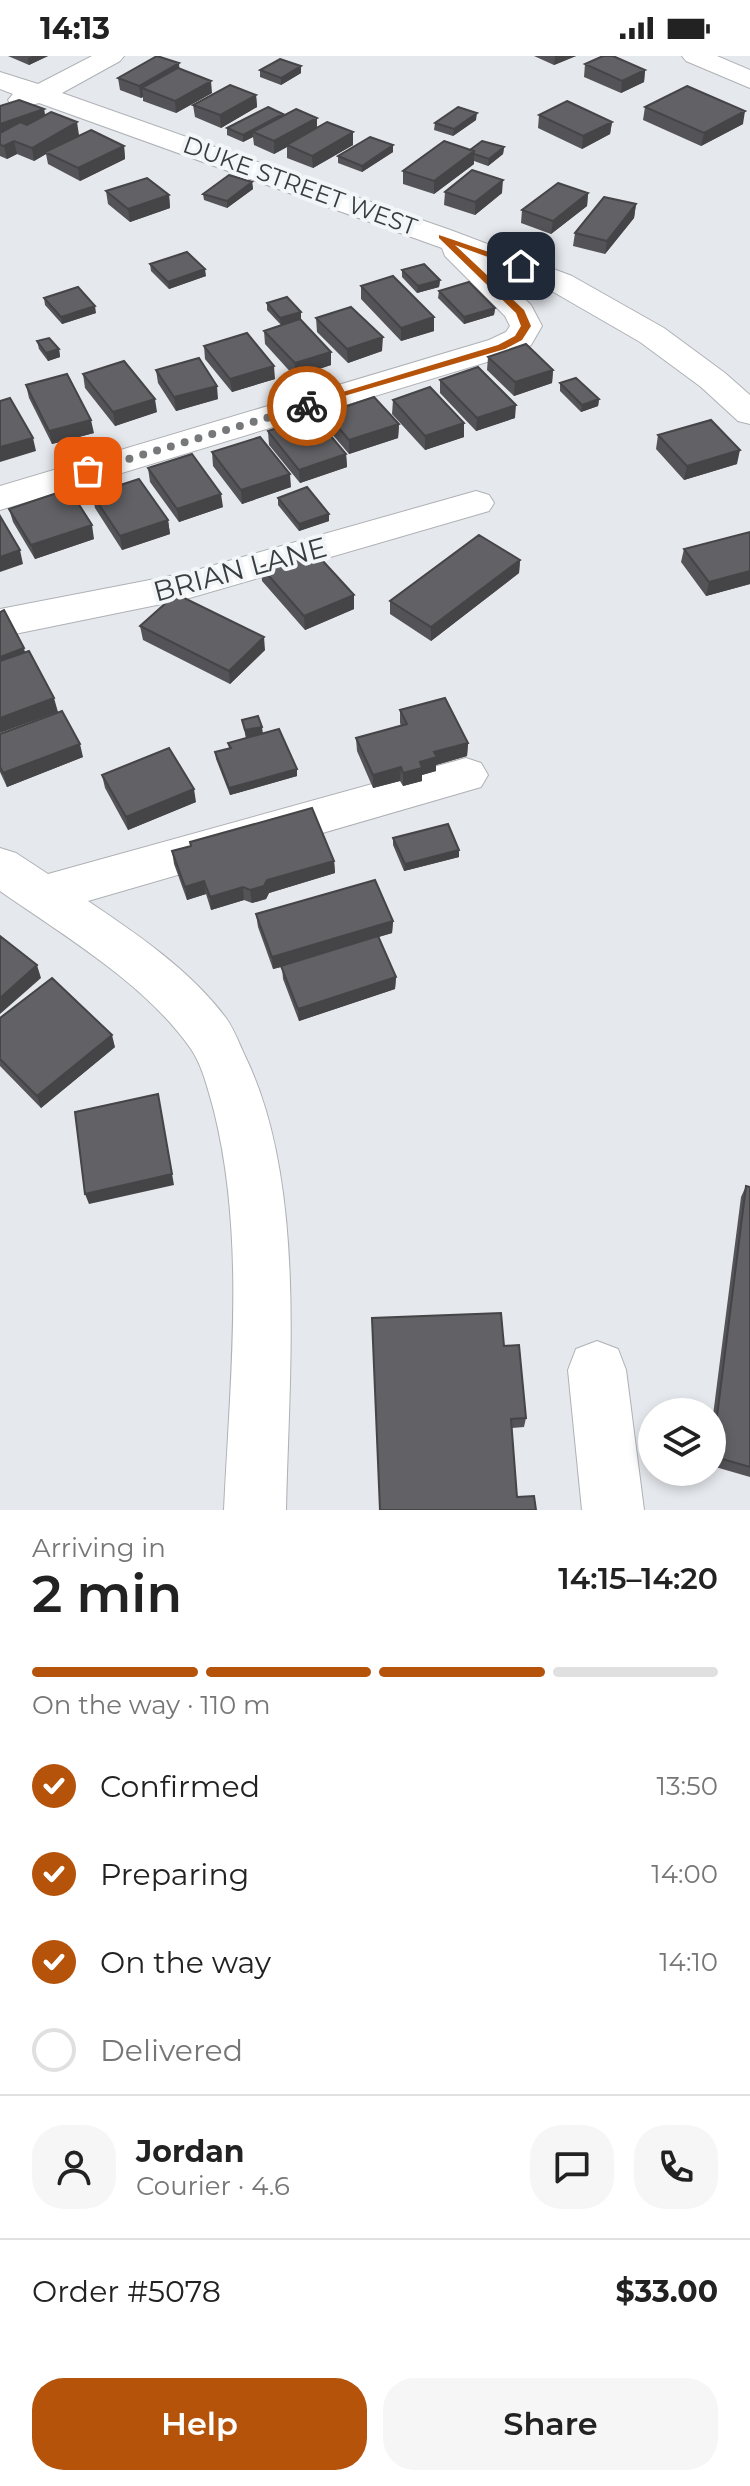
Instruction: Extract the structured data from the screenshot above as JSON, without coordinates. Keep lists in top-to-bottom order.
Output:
{
  "streets": {
    "street": ["DUKE STREET WEST", "BRIAN LANE"]
  },
  "page": {
    "status": "14:13",
    "heading": ["2 min", "Arriving in", "14:15–14:20"],
    "panel": [
      "Jordan",
      "Courier · 4.6",
      "Order #5078",
      "$33.00"
    ],
    "bar": "On the way · 110 m",
    "list": [
      ["Confirmed", "13:50"],
      ["Preparing", "14:00"],
      ["On the way", "14:10"],
      "Delivered"
    ],
    "buttons": ["Help", "Share"]
  }
}
